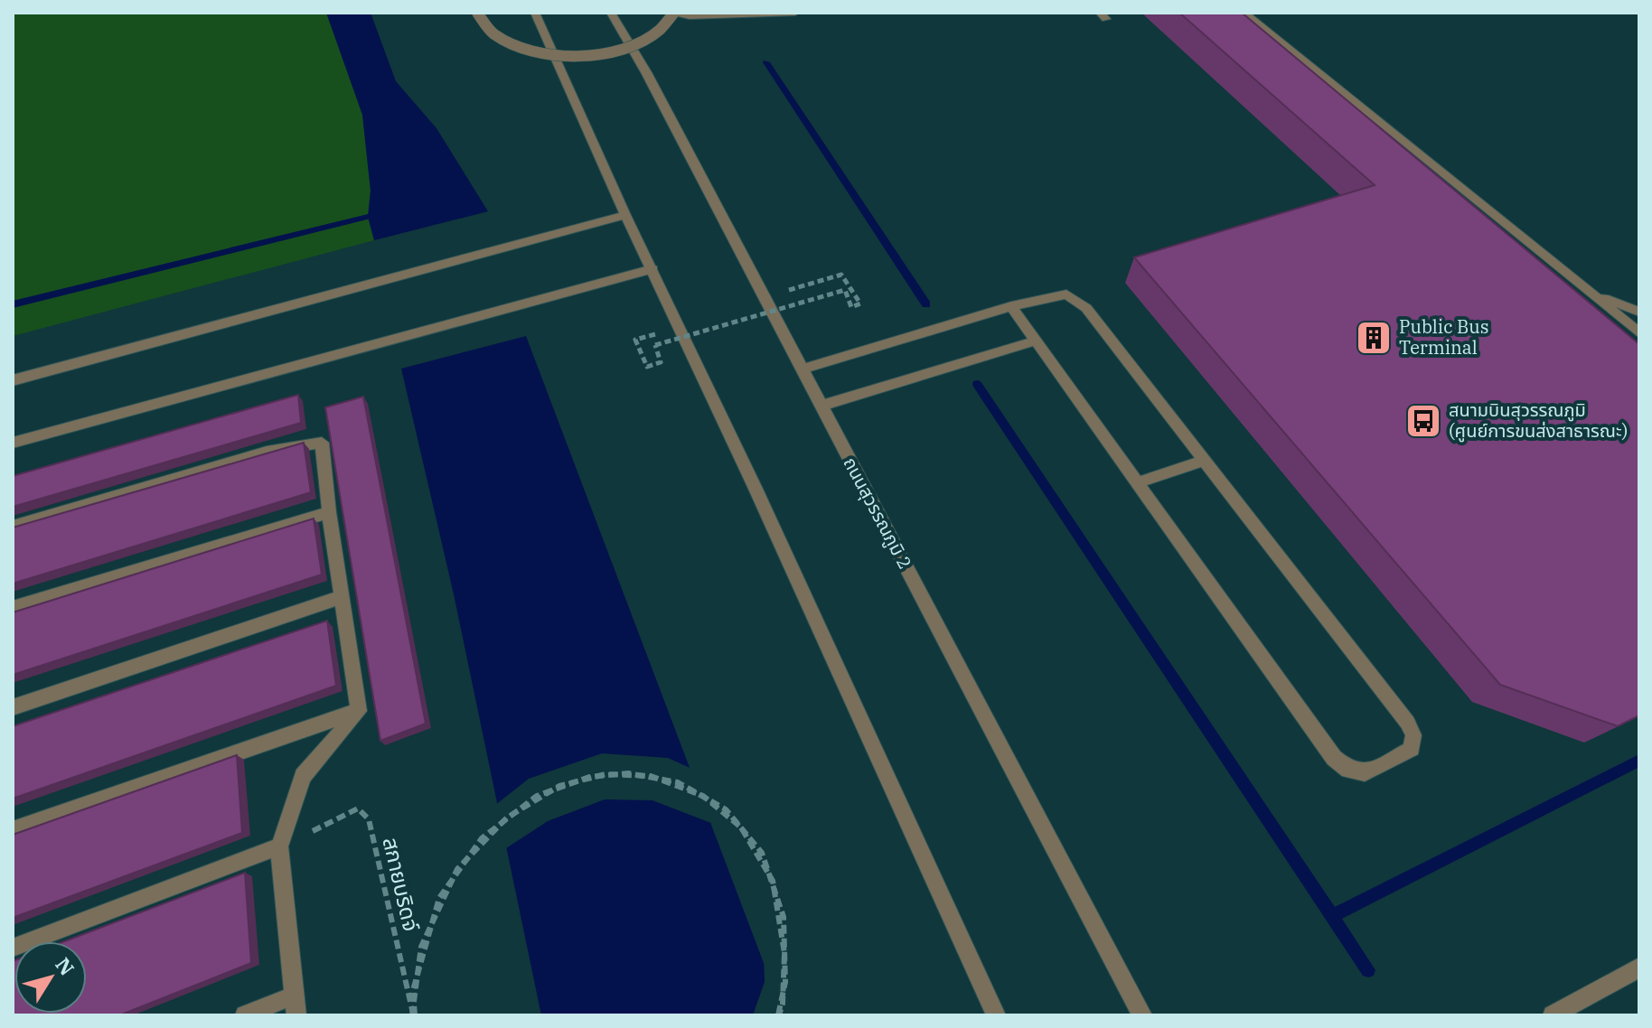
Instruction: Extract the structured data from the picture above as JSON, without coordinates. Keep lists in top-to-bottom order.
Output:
{
  "streets": {
    "street": ["ถนนสุวรรณภูมิ 2"],
    "path": ["สกายบริดจ์"]
  },
  "places": {
    "building": ["Public Bus Terminal"],
    "bus stop": ["สนามบินสุวรรณภูมิ (ศูนย์การขนส่งสาธารณะ)"]
  },
  "north": "top right"
}
